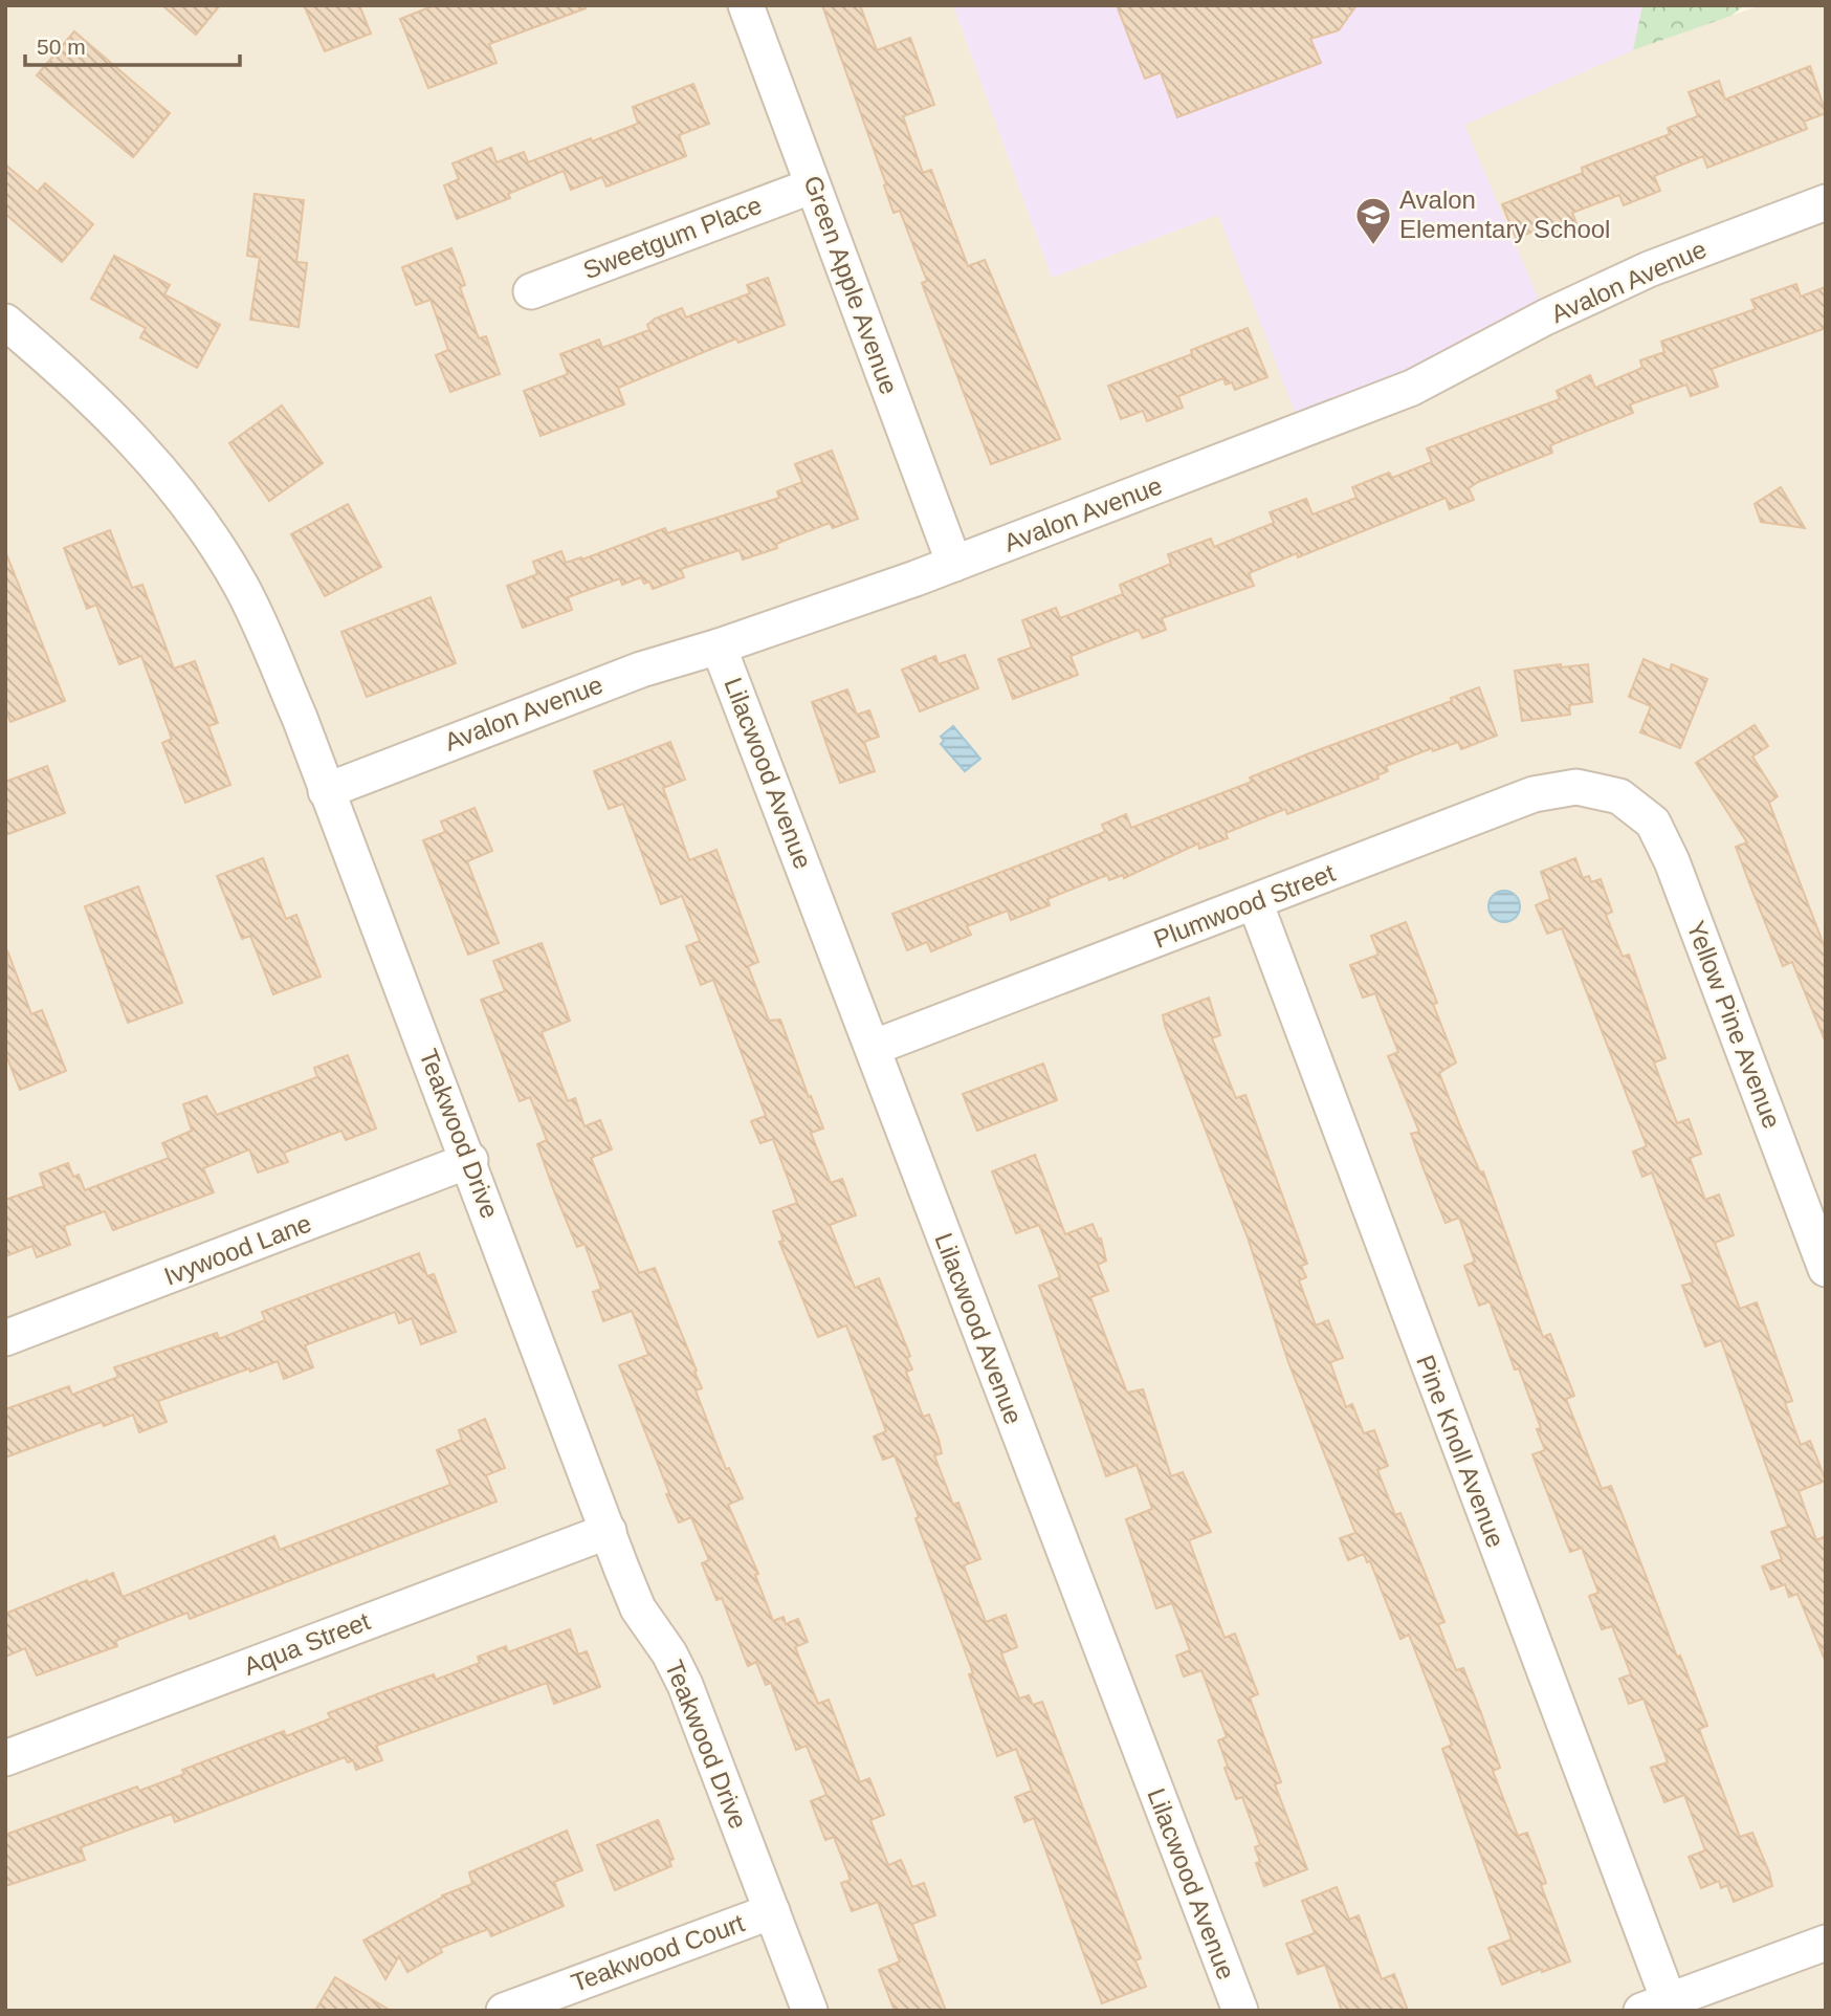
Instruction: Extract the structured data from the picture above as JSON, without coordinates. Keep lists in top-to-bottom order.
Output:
{
  "streets": {
    "street": [
      "Sweetgum Place",
      "Avalon Avenue",
      "Green Apple Avenue",
      "Lilacwood Avenue",
      "Plumwood Street",
      "Yellow Pine Avenue",
      "Teakwood Drive",
      "Ivywood Lane",
      "Pine Knoll Avenue",
      "Aqua Street",
      "Teakwood Court"
    ]
  },
  "crossings": [
    ["Sweetgum Place", "Green Apple Avenue"],
    ["Avalon Avenue", "Green Apple Avenue"],
    ["Avalon Avenue", "Lilacwood Avenue"],
    ["Avalon Avenue", "Teakwood Drive"],
    ["Lilacwood Avenue", "Plumwood Street"],
    ["Plumwood Street", "Yellow Pine Avenue"],
    ["Plumwood Street", "Pine Knoll Avenue"],
    ["Teakwood Drive", "Ivywood Lane"],
    ["Teakwood Drive", "Aqua Street"],
    ["Teakwood Drive", "Teakwood Court"]
  ],
  "places": {
    "school or university": ["Avalon Elementary School"]
  },
  "scale_bar": "50 m"
}
